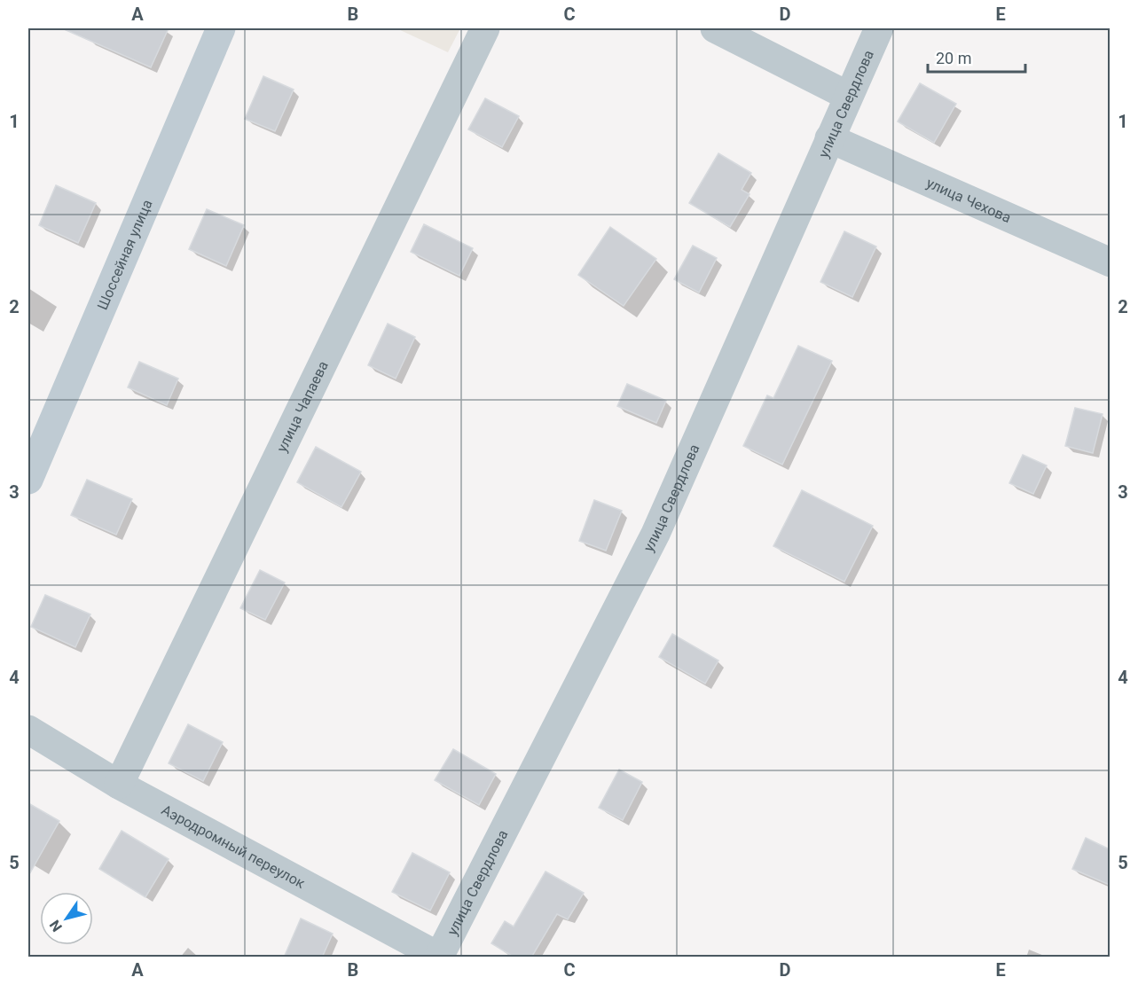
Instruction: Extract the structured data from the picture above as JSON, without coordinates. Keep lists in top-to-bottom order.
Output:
{
  "streets": {
    "main road": ["Шоссейная улица"],
    "street": [
      "улица Свердлова",
      "улица Чехова",
      "улица Чапаева",
      "Аэродромный переулок"
    ]
  },
  "crossings": [
    ["улица Свердлова", "улица Чехова"],
    ["улица Свердлова", "Аэродромный переулок"],
    ["улица Чапаева", "Аэродромный переулок"]
  ],
  "scale_bar": "20 m",
  "north": "bottom left",
  "grid": {
    "columns": [
      "A",
      "B",
      "C",
      "D",
      "E"
    ],
    "rows": [
      "1",
      "2",
      "3",
      "4",
      "5"
    ]
  }
}
